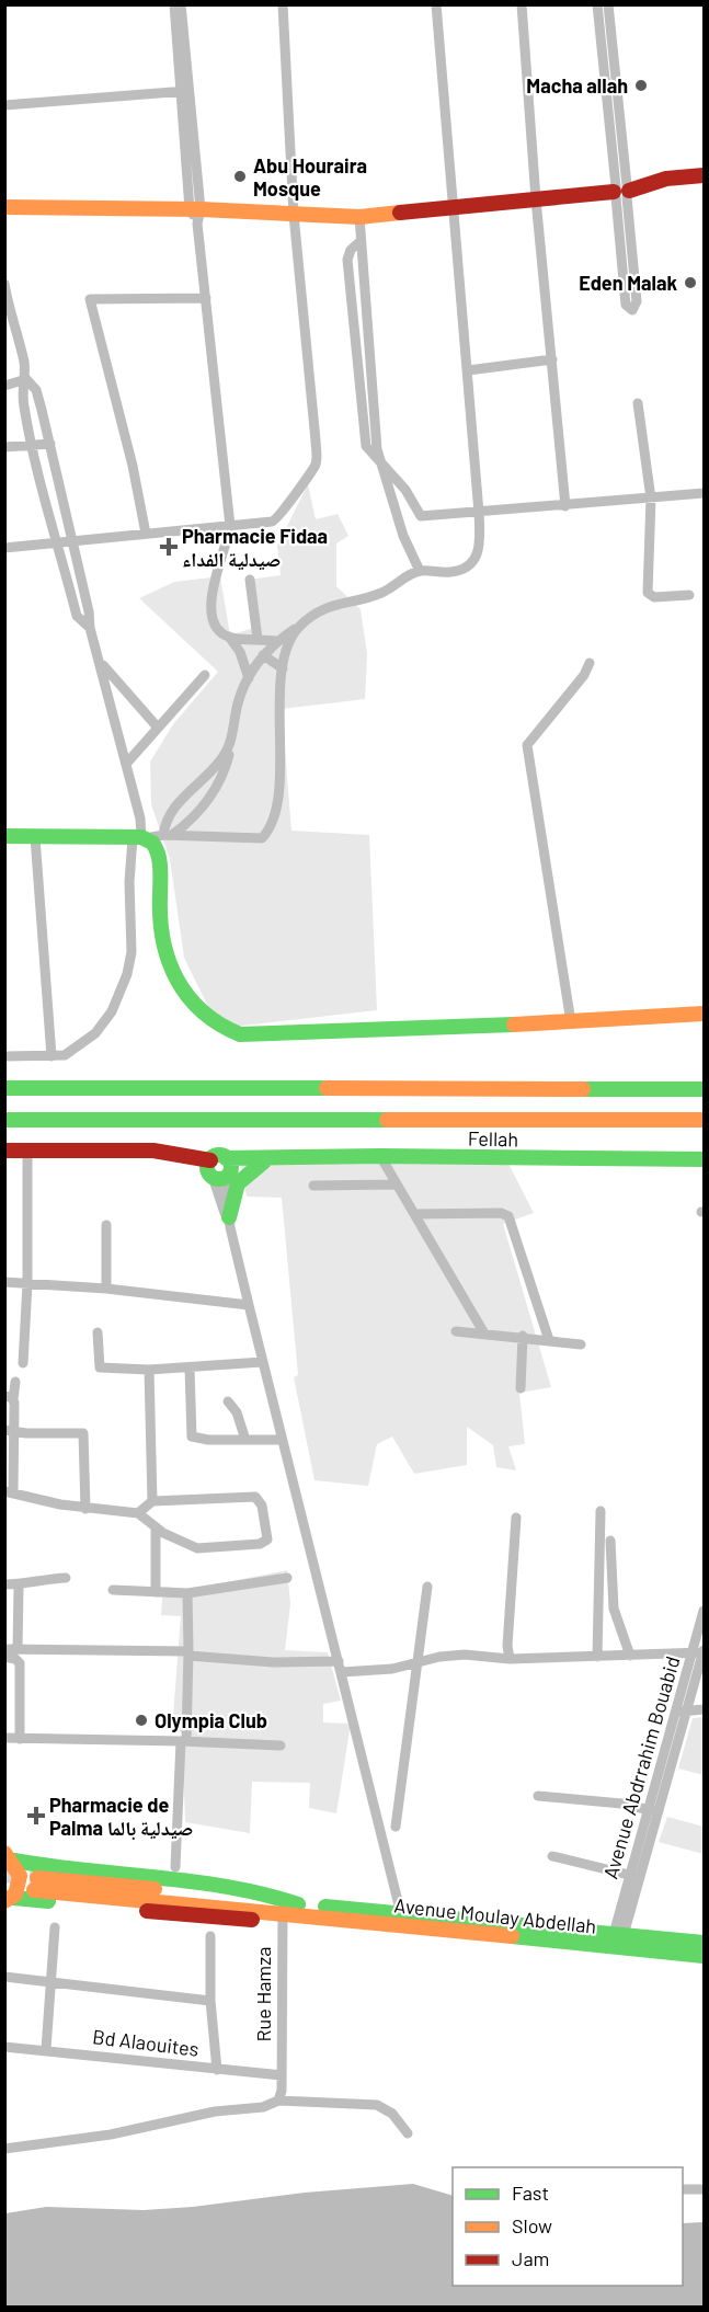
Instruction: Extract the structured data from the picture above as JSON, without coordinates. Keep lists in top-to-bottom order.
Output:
{
  "streets": {
    "main road": ["Fellah", "Avenue Moulay Abdellah"],
    "street": ["Avenue Abdrrahim Bouabid", "Rue Hamza", "Bd Alaouites"]
  },
  "crossings": [
    ["Avenue Abdrrahim Bouabid", "Avenue Moulay Abdellah"],
    ["Avenue Moulay Abdellah", "Rue Hamza"],
    ["Rue Hamza", "Bd Alaouites"]
  ],
  "places": {
    "other": [
      "Macha allah",
      "Abu Houraira Mosque",
      "Eden Malak",
      "Olympia Club"
    ],
    "health": ["Pharmacie Fidaa صيدلية الفداء", "Pharmacie de Palma صيدلية بالما"]
  },
  "legend": ["Fast", "Slow", "Jam"]
}
